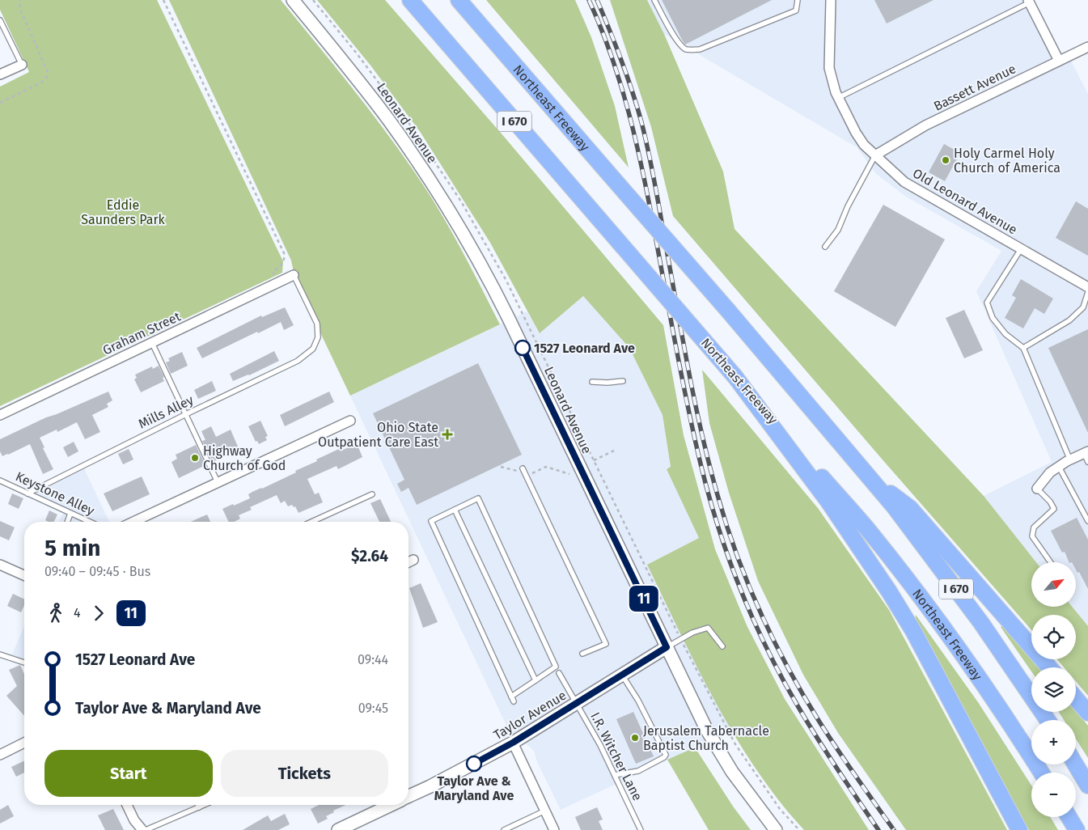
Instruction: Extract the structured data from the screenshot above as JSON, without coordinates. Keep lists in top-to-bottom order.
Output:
{
  "streets": {
    "highway": ["Northeast Freeway", "I 670"],
    "street": [
      "Bassett Avenue",
      "Leonard Avenue",
      "Old Leonard Avenue",
      "Graham Street",
      "Taylor Avenue"
    ],
    "lane": ["Mills Alley", "Keystone Alley", "I.R. Witcher Lane"]
  },
  "crossings": [
    ["Bassett Avenue", "Old Leonard Avenue"],
    ["Leonard Avenue", "Taylor Avenue"],
    ["Graham Street", "Mills Alley"],
    ["Mills Alley", "Keystone Alley"],
    ["Taylor Avenue", "I.R. Witcher Lane"]
  ],
  "parks": ["Eddie Saunders Park"],
  "places": {
    "other": [
      "Holy Carmel Holy Church of America",
      "1527 Leonard Ave",
      "Highway Church of God",
      "Jerusalem Tabernacle Baptist Church",
      "Taylor Ave & Maryland Ave"
    ],
    "health": ["Ohio State Outpatient Care East"]
  },
  "lines": ["bus line 11"],
  "north": "top right",
  "page": {
    "on_map": "11",
    "heading": ["5 min", "09:40 – 09:45 · Bus", "$2.64"],
    "map_buttons": ["+", "−"],
    "legs": ["4", "11"],
    "list": [
      {
        "name": "1527 Leonard Ave",
        "value": "09:44"
      },
      {
        "name": "Taylor Ave & Maryland Ave",
        "value": "09:45"
      }
    ],
    "buttons": ["Start", "Tickets"]
  }
}
